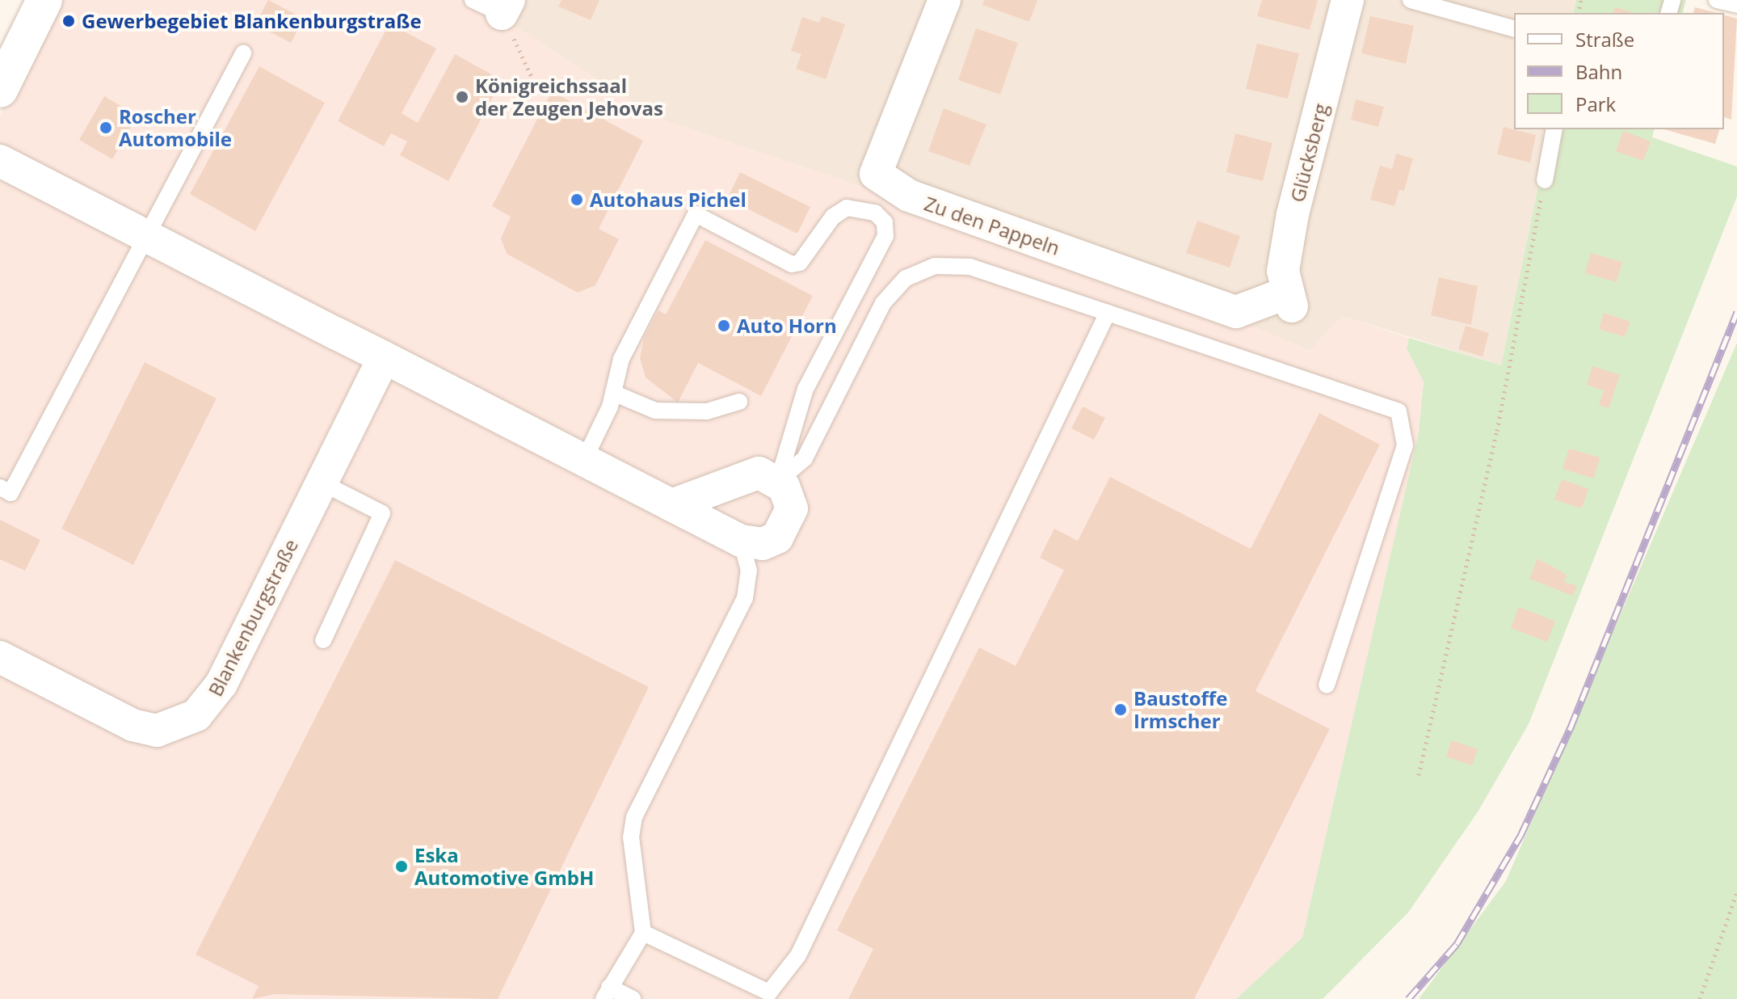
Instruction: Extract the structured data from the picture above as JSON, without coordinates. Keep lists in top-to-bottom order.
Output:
{
  "streets": {
    "street": ["Glücksberg", "Zu den Pappeln", "Blankenburgstraße"]
  },
  "crossings": [
    ["Glücksberg", "Zu den Pappeln"]
  ],
  "places": [
    "Gewerbegebiet Blankenburgstraße",
    "Königreichssaal der Zeugen Jehovas",
    "Roscher Automobile",
    "Autohaus Pichel",
    "Auto Horn",
    "Baustoffe Irmscher",
    "Eska Automotive GmbH"
  ],
  "legend": ["Straße", "Bahn", "Park"]
}
